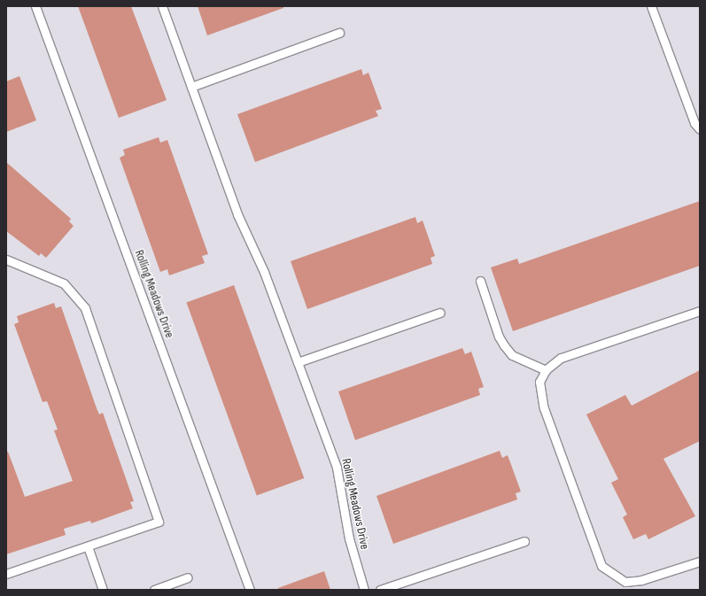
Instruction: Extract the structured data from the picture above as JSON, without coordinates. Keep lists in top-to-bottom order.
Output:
{
  "streets": {
    "lane": ["Rolling Meadows Drive"]
  }
}
